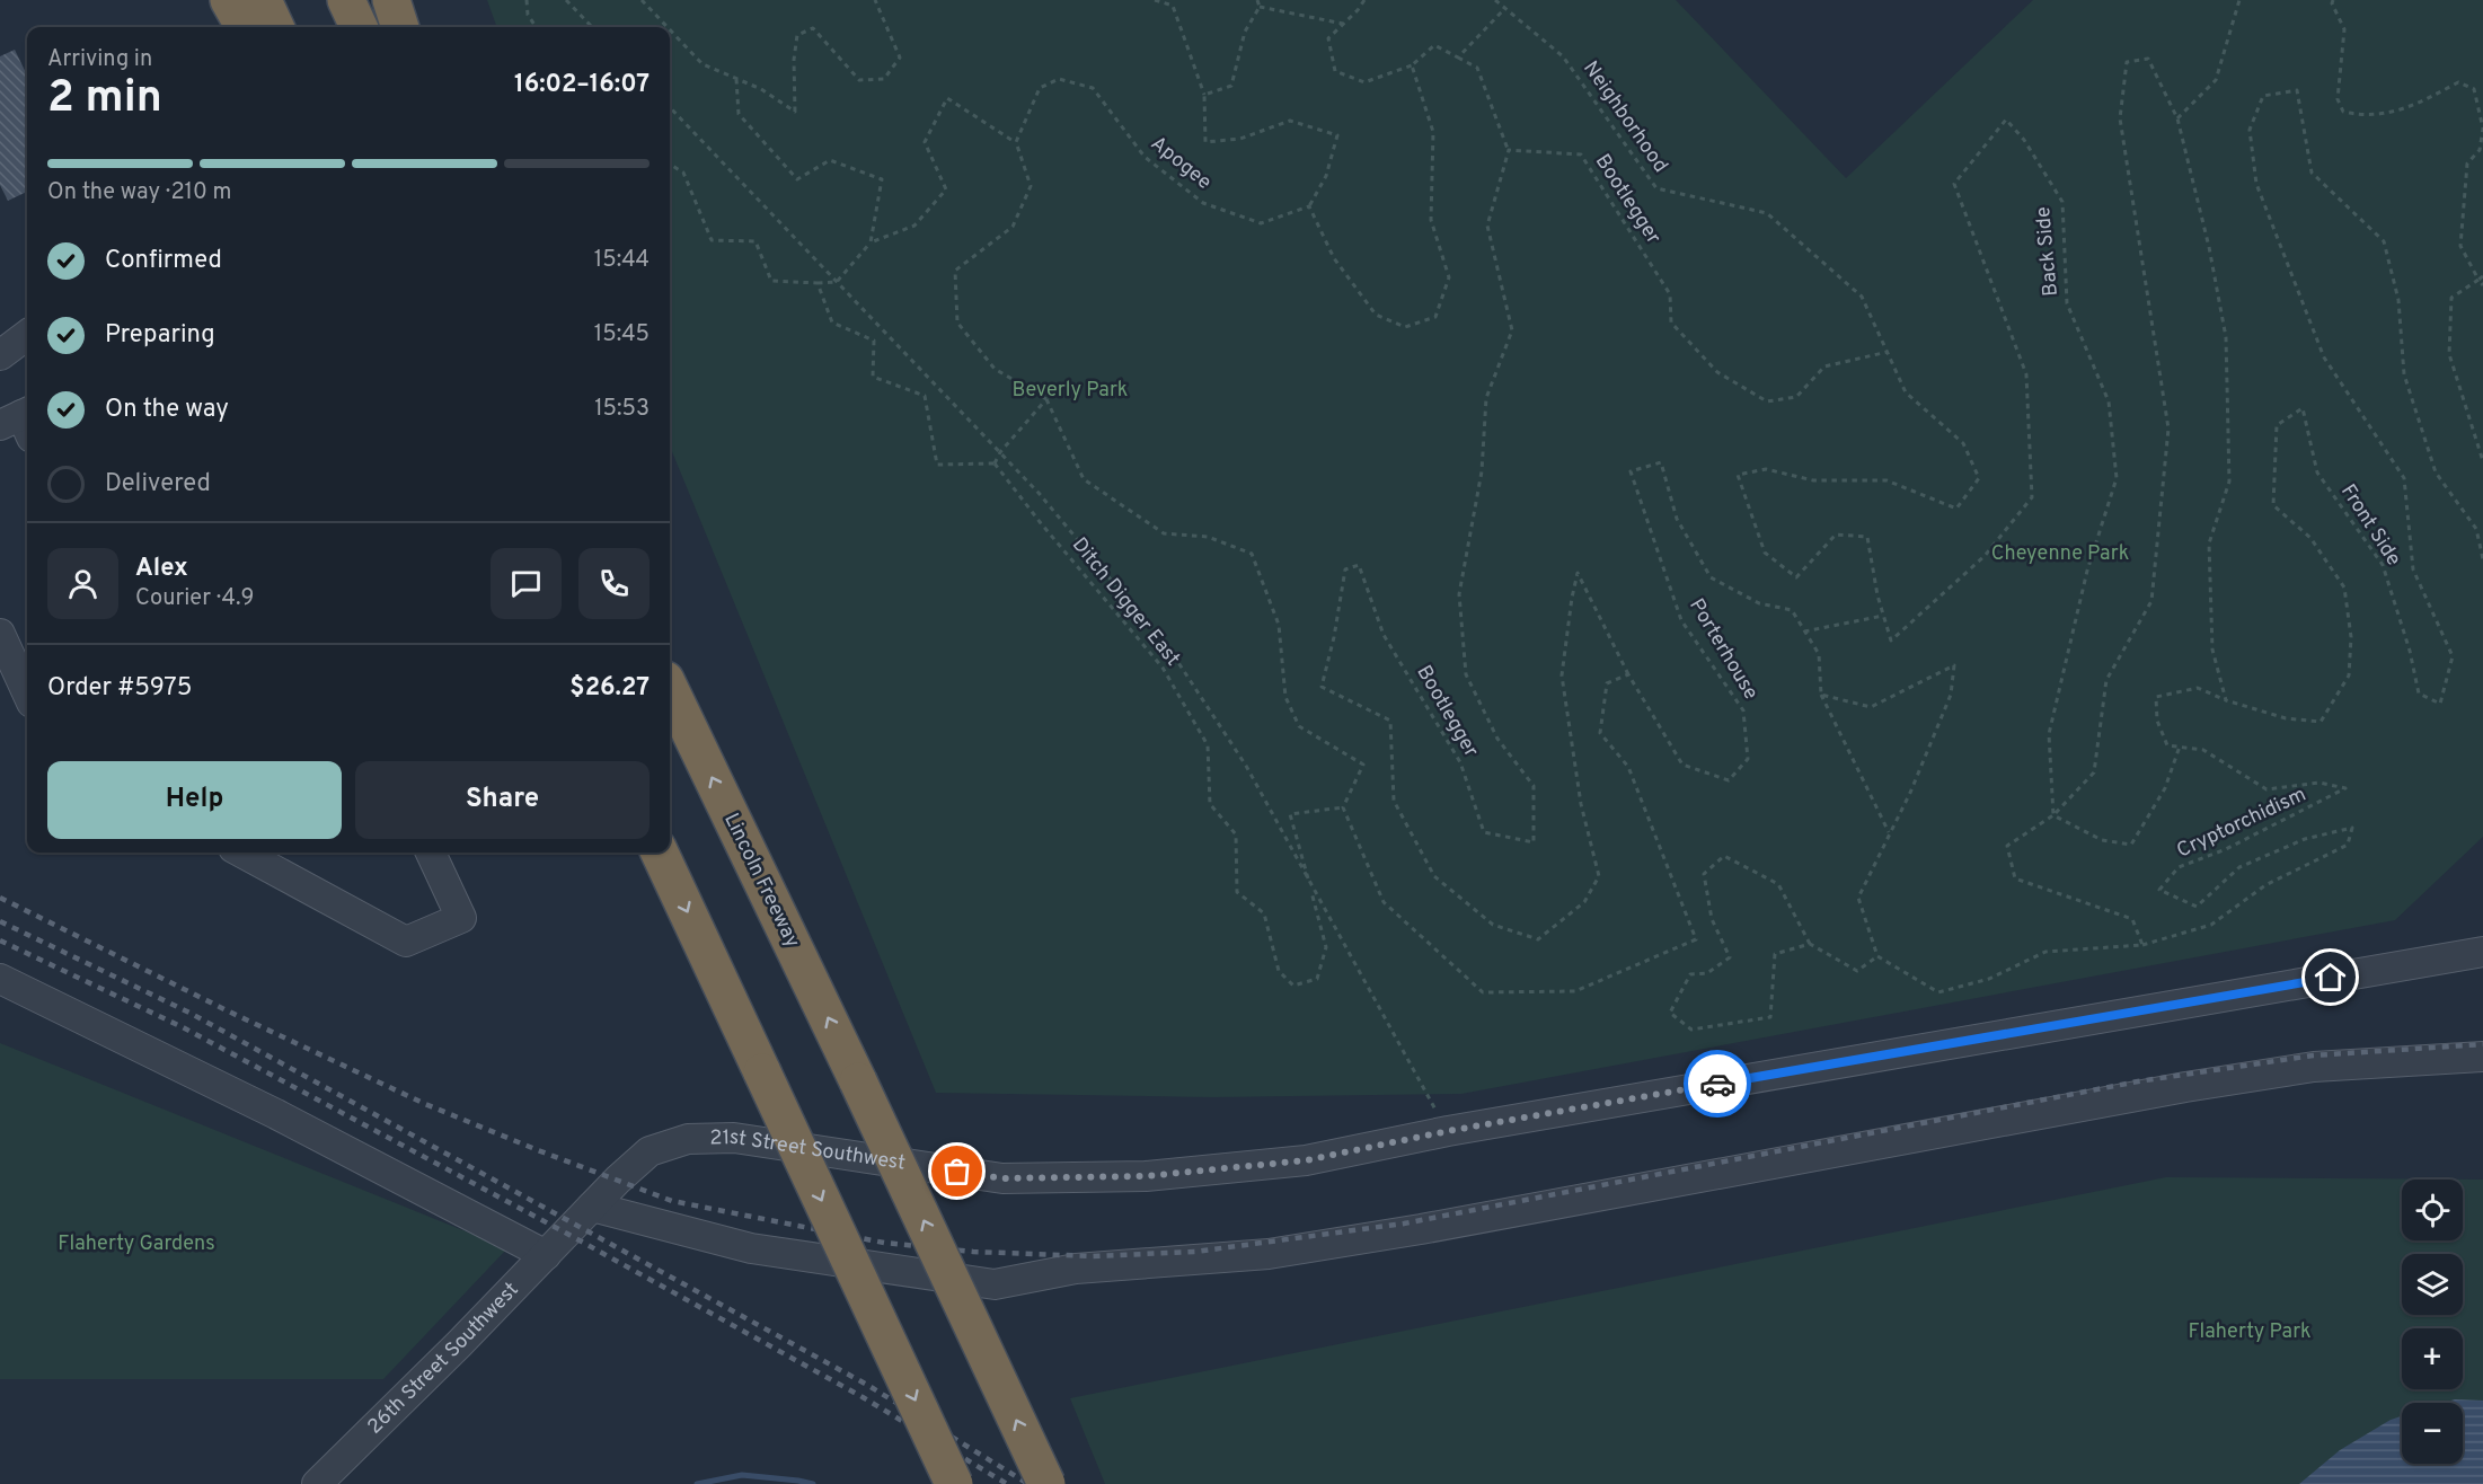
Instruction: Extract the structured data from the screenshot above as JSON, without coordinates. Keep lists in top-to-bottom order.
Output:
{
  "streets": {
    "highway": ["Lincoln Freeway"],
    "street": ["21st Street Southwest", "26th Street Southwest"],
    "path": [
      "Neighborhood",
      "Apogee",
      "Bootlegger",
      "Back Side",
      "Front Side",
      "Ditch Digger East",
      "Porterhouse",
      "Cryptorchidism"
    ]
  },
  "crossings": [
    ["Neighborhood", "Bootlegger"],
    ["Neighborhood", "Back Side"],
    ["Bootlegger", "Back Side"],
    ["Bootlegger", "Porterhouse"],
    ["21st Street Southwest", "26th Street Southwest"]
  ],
  "parks": [
    "Beverly Park",
    "Cheyenne Park",
    "Flaherty Gardens",
    "Flaherty Park"
  ],
  "page": {
    "heading": ["2 min", "Arriving in", "16:02–16:07"],
    "panel": [
      "Alex",
      "Courier · 4.9",
      "Order #5975",
      "$26.27"
    ],
    "bar": "On the way · 210 m",
    "list": [
      ["Confirmed", "15:44"],
      ["Preparing", "15:45"],
      ["On the way", "15:53"],
      "Delivered"
    ],
    "buttons": ["Help", "Share"],
    "map_buttons": ["+", "−"]
  }
}
